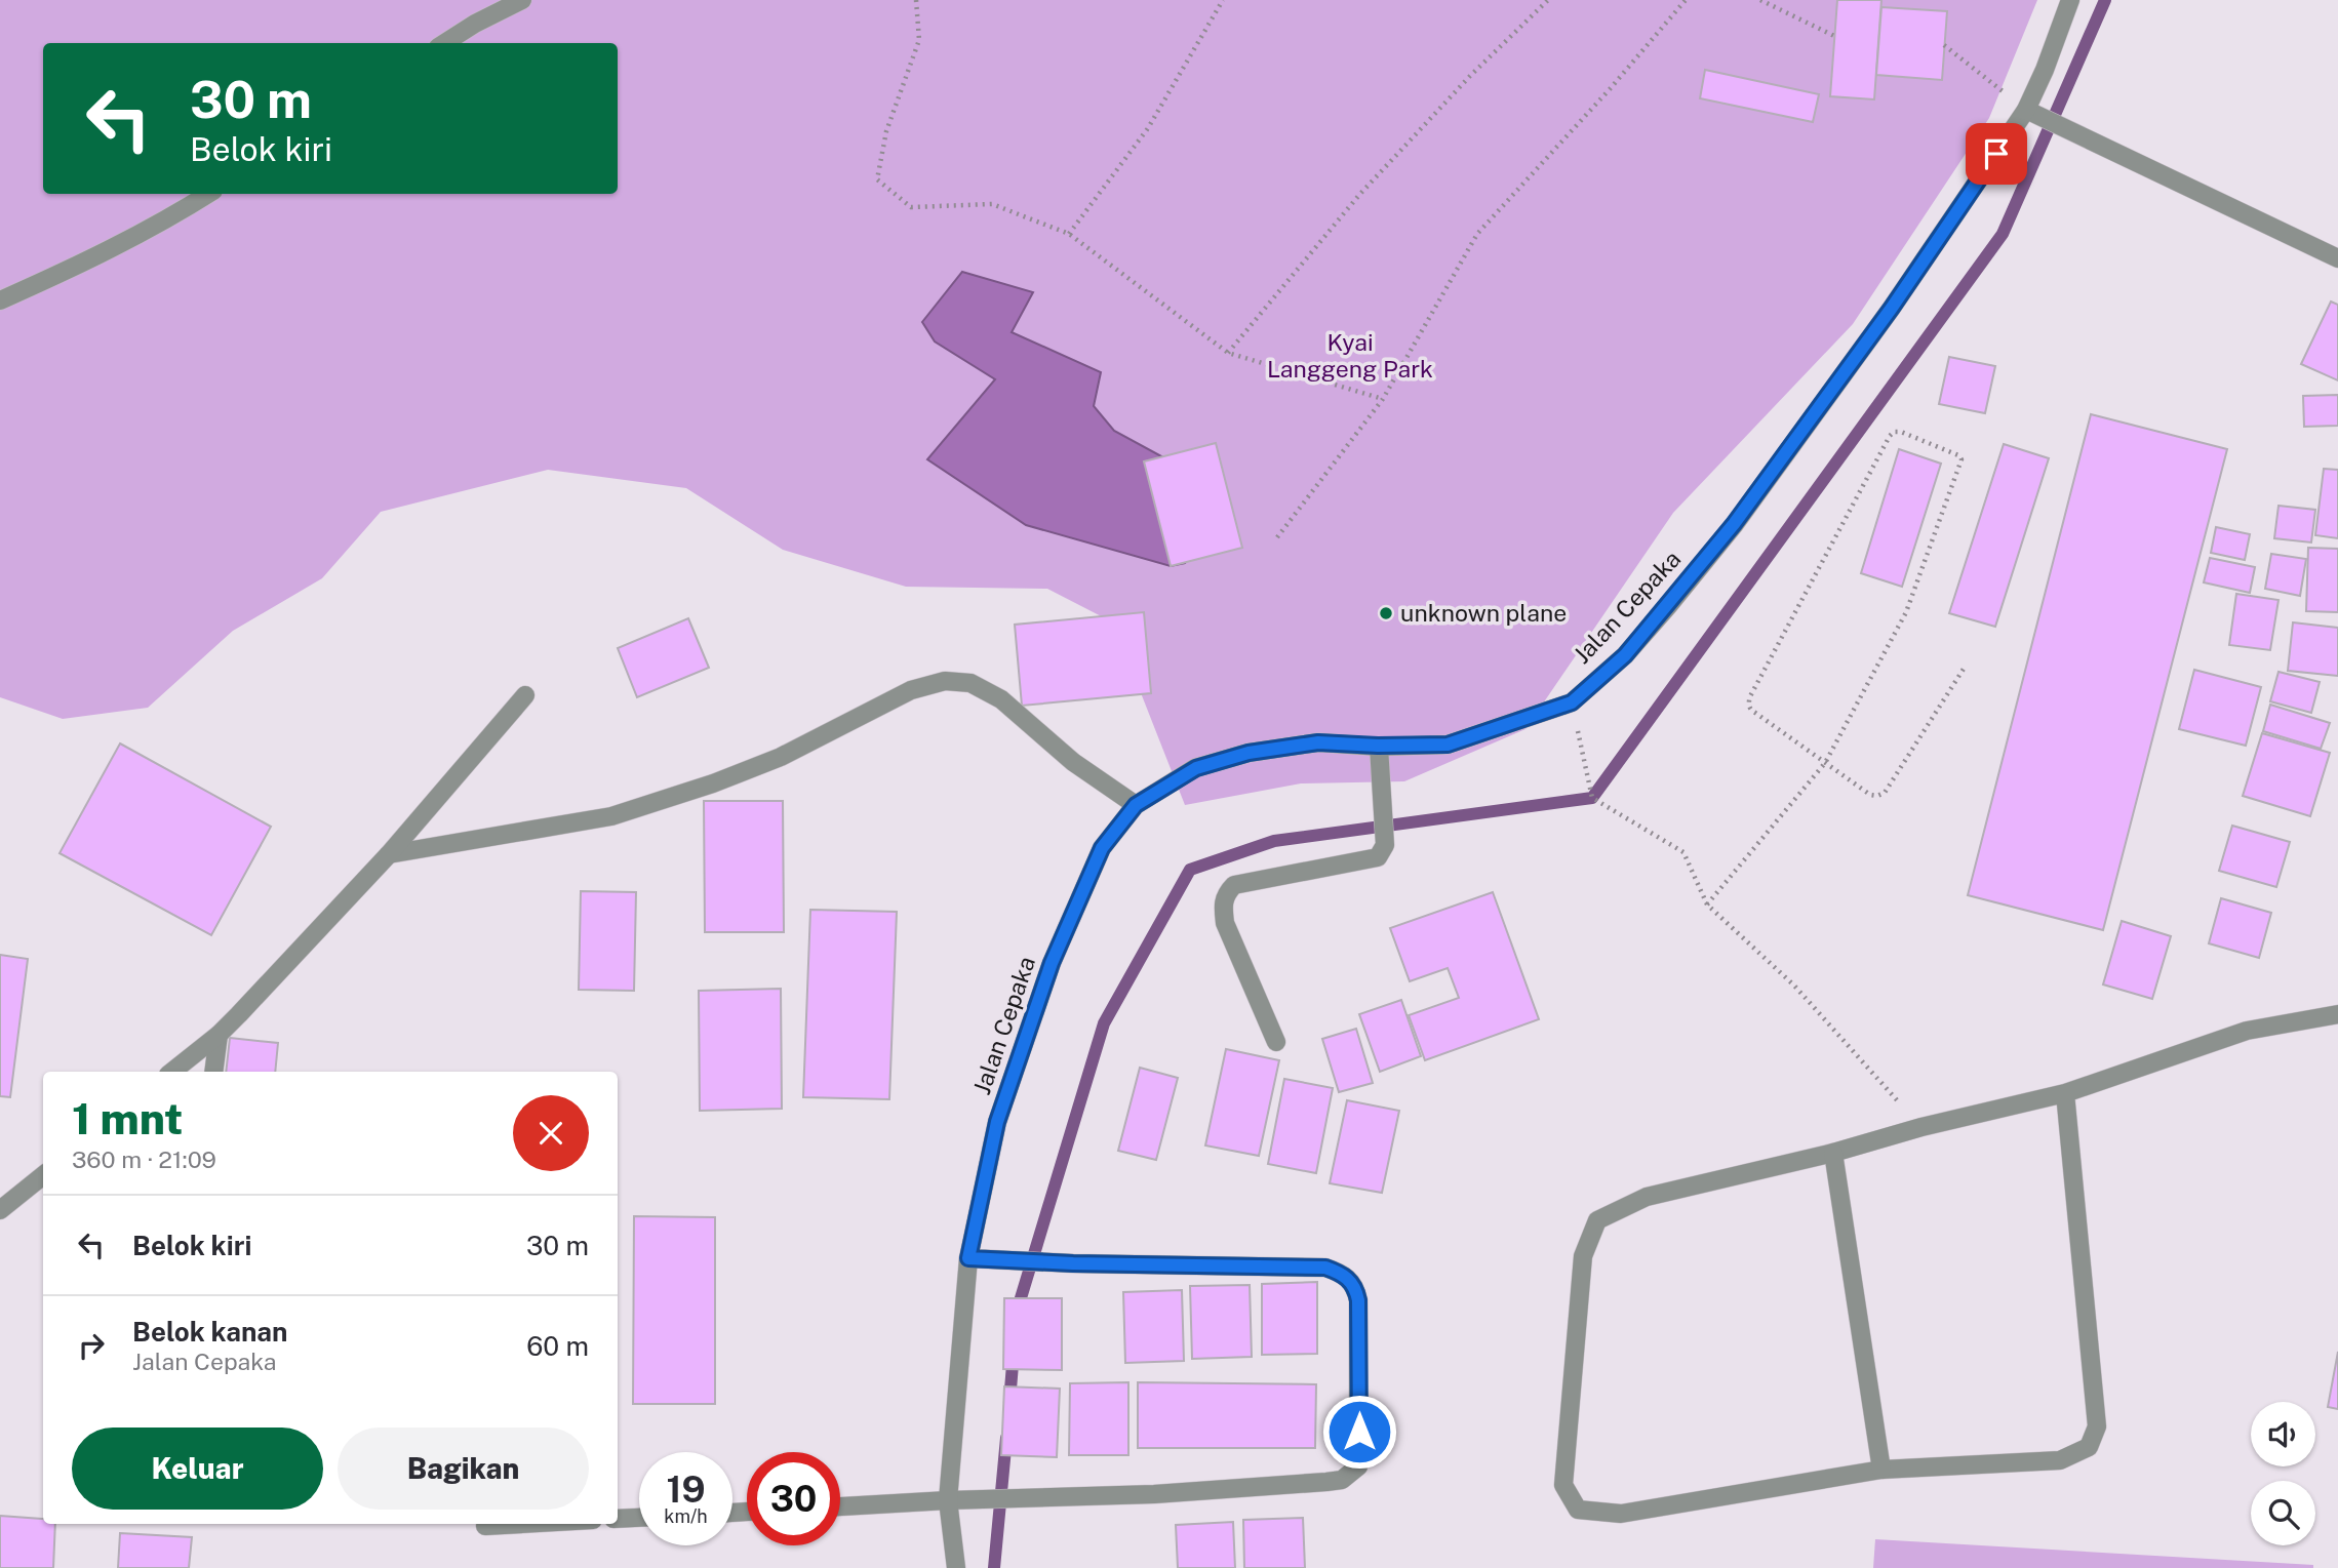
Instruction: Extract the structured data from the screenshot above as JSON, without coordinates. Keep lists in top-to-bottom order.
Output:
{
  "streets": {
    "street": ["Jalan Cepaka"]
  },
  "parks": ["Kyai Langgeng Park"],
  "places": ["unknown plane"],
  "page": {
    "turn": ["30 m", "Belok kiri"],
    "heading": ["1 mnt", "360 m · 21:09"],
    "list": [
      {
        "name": "Belok kiri",
        "value": "30 m"
      },
      {
        "name": "Belok kanan",
        "note": "Jalan Cepaka",
        "value": "60 m"
      }
    ],
    "buttons": ["Keluar", "Bagikan"],
    "speed": "19 km/h",
    "limit": "30"
  }
}
